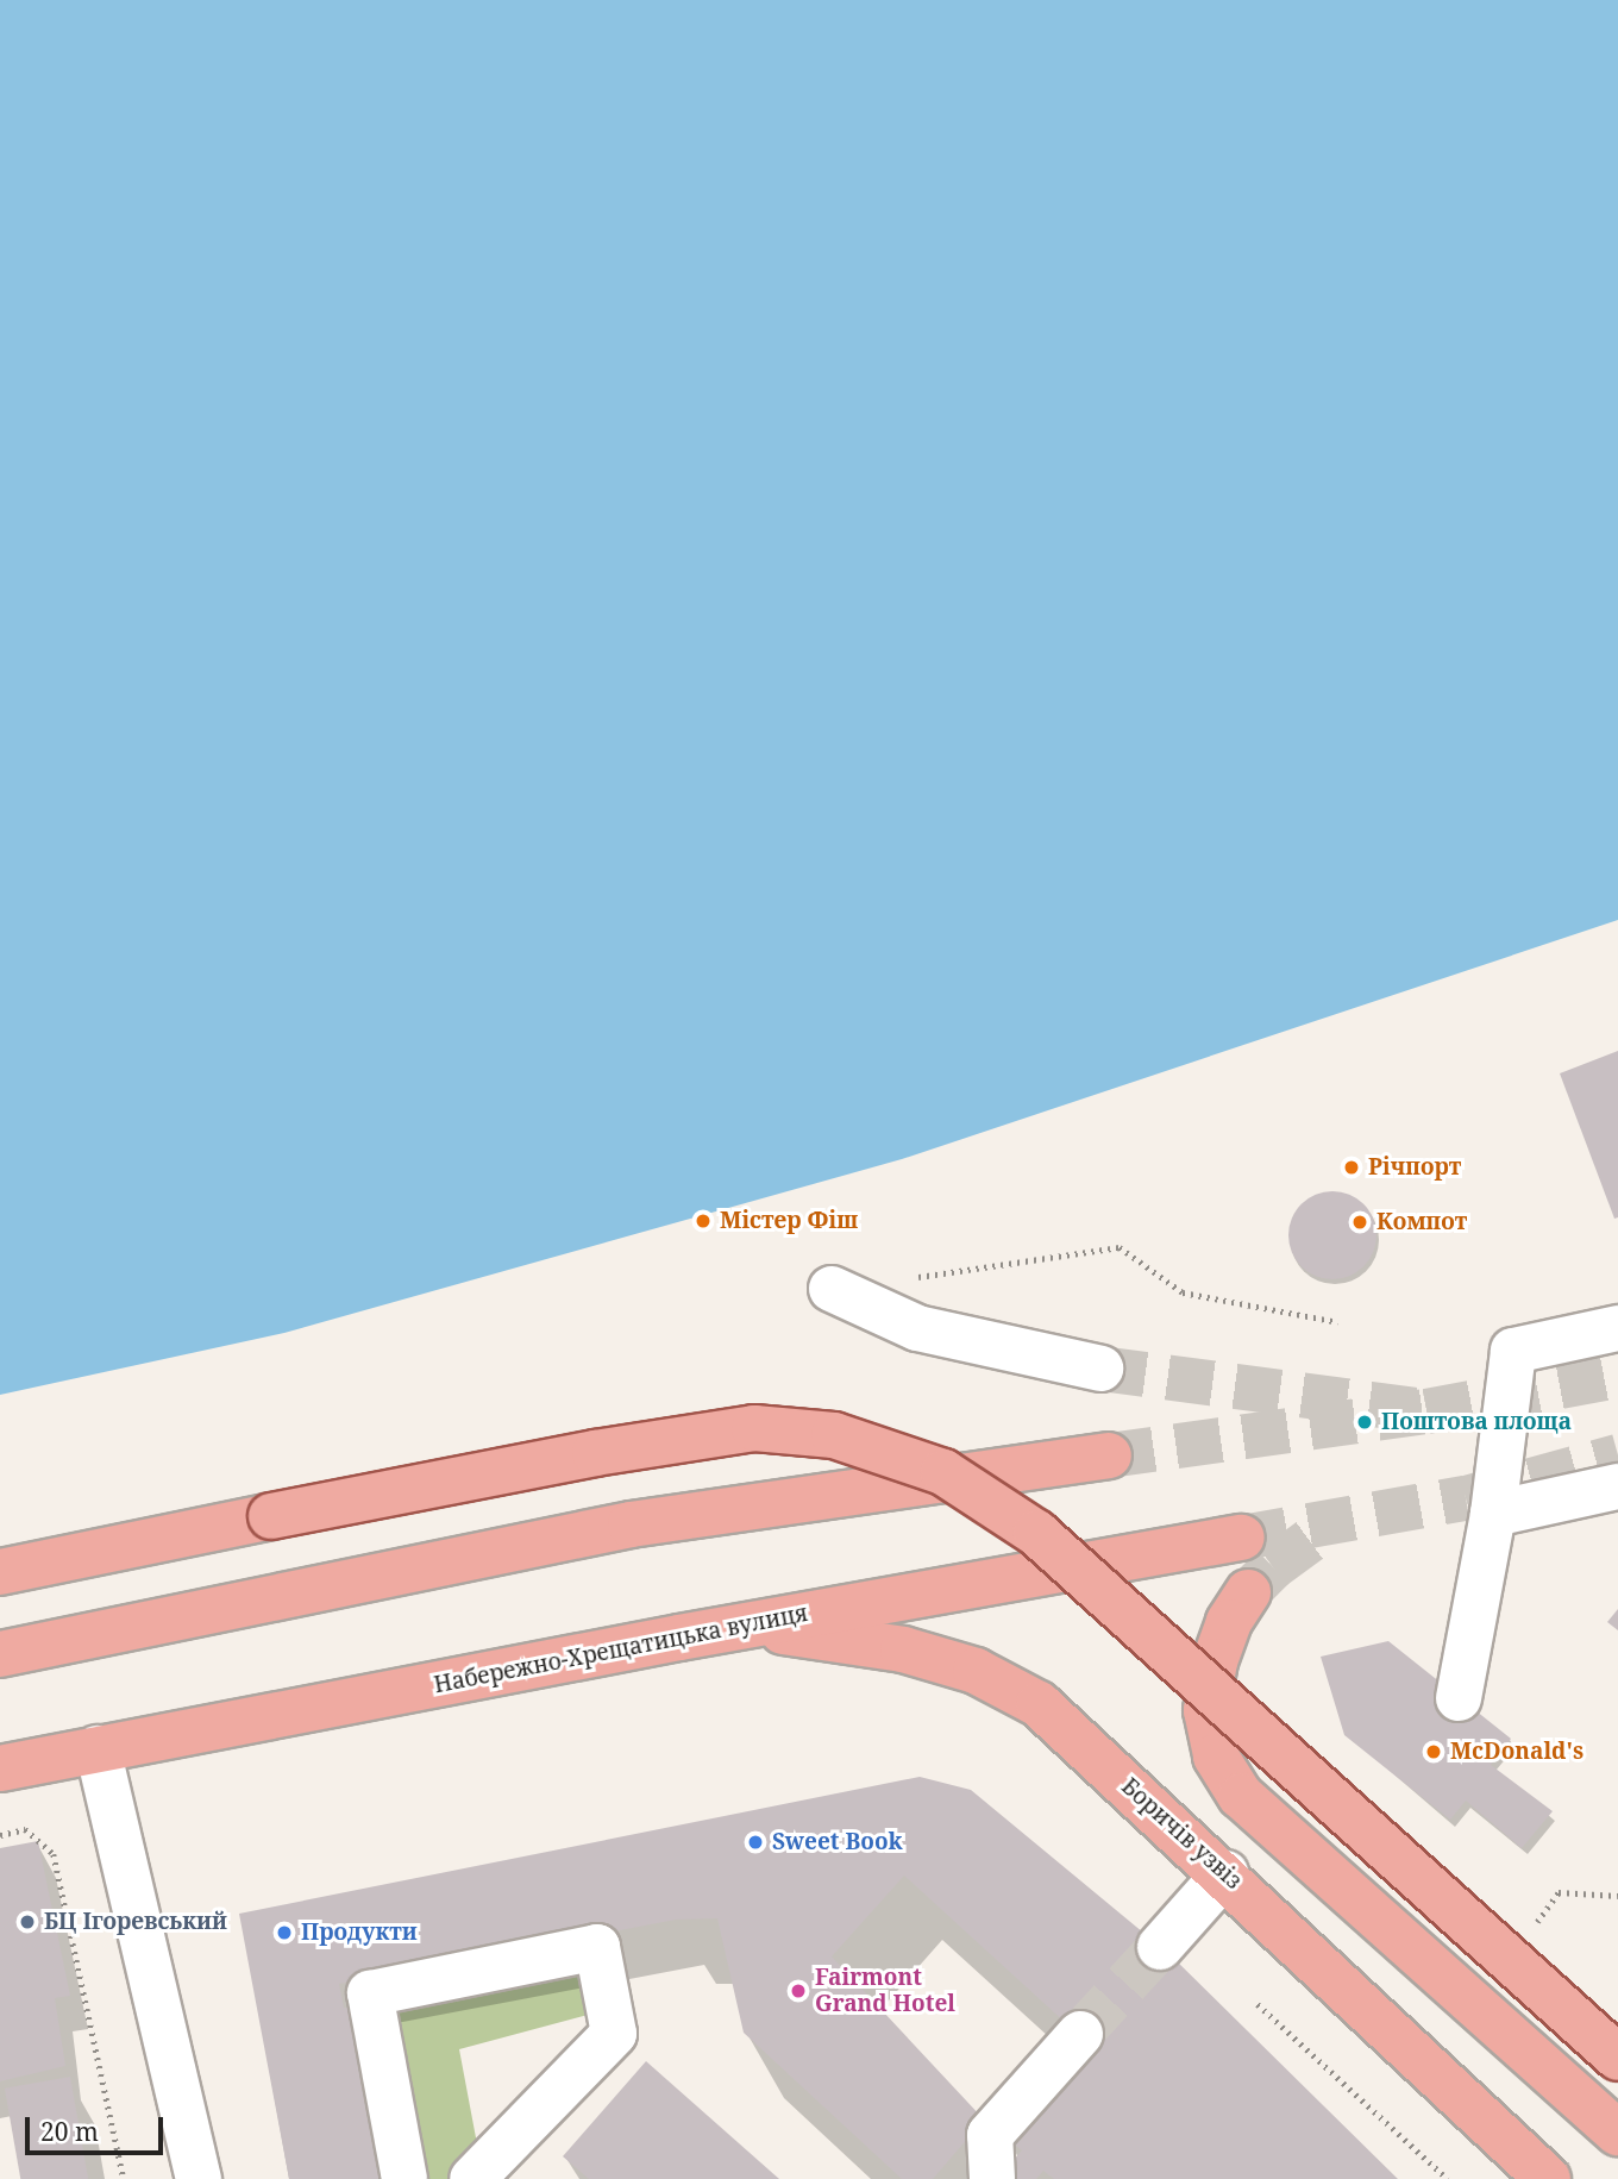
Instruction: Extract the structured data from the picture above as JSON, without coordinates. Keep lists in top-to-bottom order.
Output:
{
  "streets": {
    "main road": ["Набережно-Хрещатицька вулиця", "Боричів узвіз"]
  },
  "crossings": [
    ["Набережно-Хрещатицька вулиця", "Боричів узвіз"]
  ],
  "places": [
    "Річпорт",
    "Містер Фіш",
    "Компот",
    "Поштова площа",
    "McDonald's",
    "Sweet Book",
    "БЦ Ігоревський",
    "Продукти",
    "Fairmont Grand Hotel"
  ],
  "scale_bar": "20 m"
}
